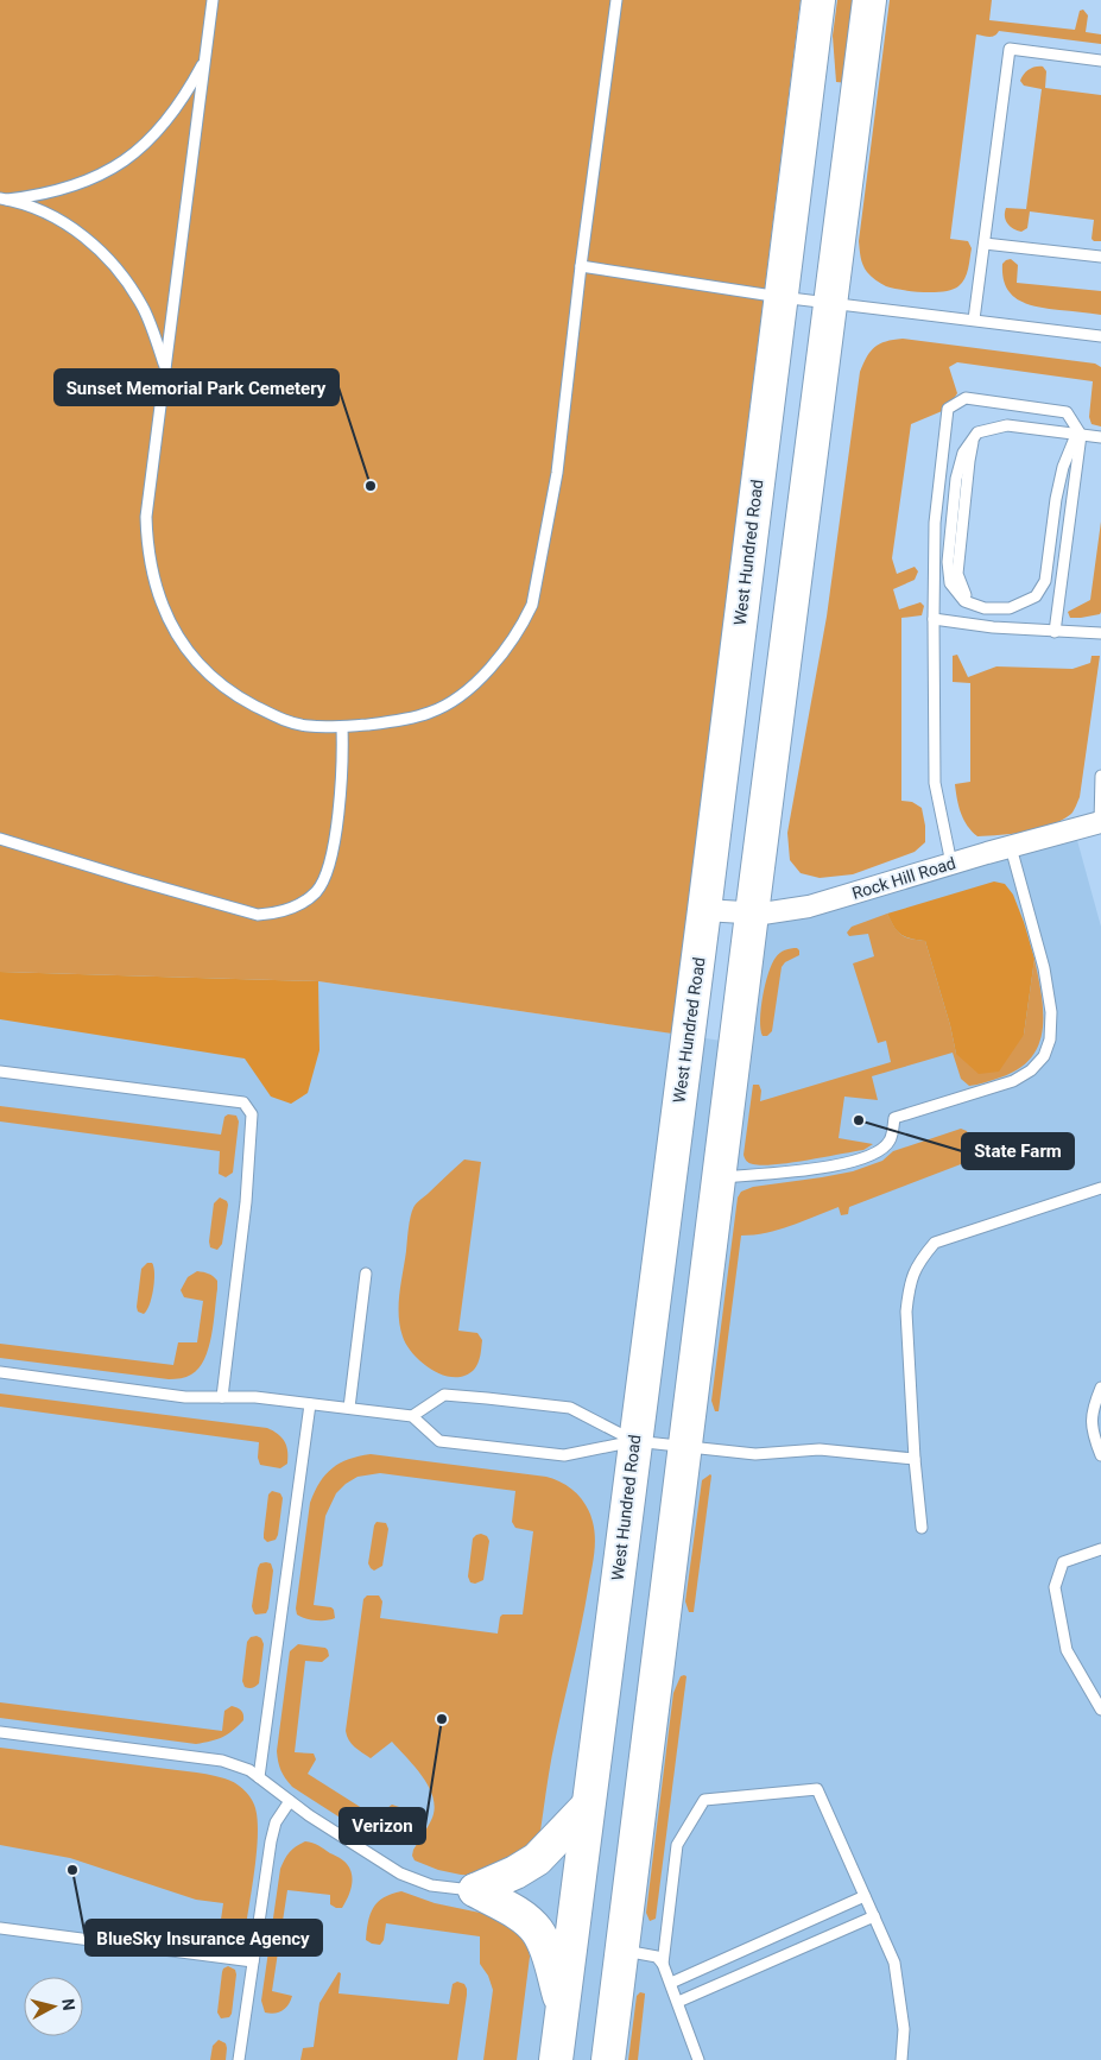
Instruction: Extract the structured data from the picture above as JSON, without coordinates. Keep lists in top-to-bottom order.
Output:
{
  "streets": {
    "main road": ["West Hundred Road"],
    "street": ["Rock Hill Road"]
  },
  "crossings": [
    ["West Hundred Road", "Rock Hill Road"]
  ],
  "places": [
    "Sunset Memorial Park Cemetery",
    "State Farm",
    "Verizon",
    "BlueSky Insurance Agency"
  ],
  "north": "right"
}
